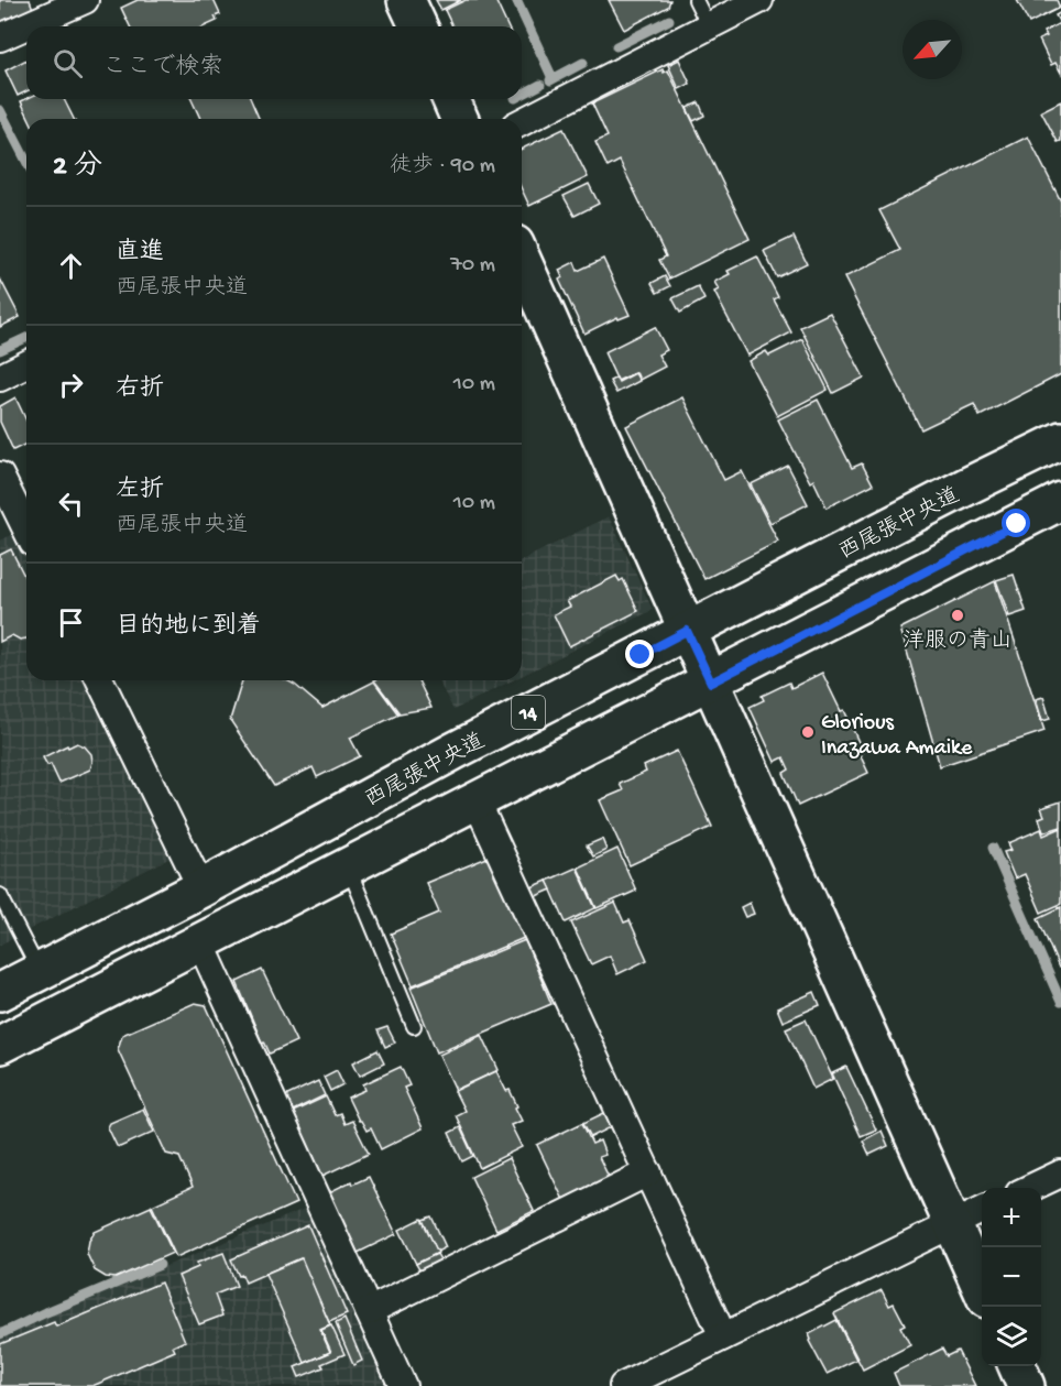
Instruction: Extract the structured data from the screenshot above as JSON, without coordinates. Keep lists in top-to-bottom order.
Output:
{
  "streets": {
    "main road": ["西尾張中央道", "14"]
  },
  "places": ["洋服の青山", "Glorious Inazawa Amaike"],
  "north": "bottom left",
  "page": {
    "search": "ここで検索",
    "heading": ["2 分", "徒歩 · 90 m"],
    "list": [
      ["直進", "西尾張中央道", "70 m"],
      ["右折", "10 m"],
      ["左折", "西尾張中央道", "10 m"],
      "目的地に到着"
    ],
    "map_buttons": ["+", "−"]
  }
}
